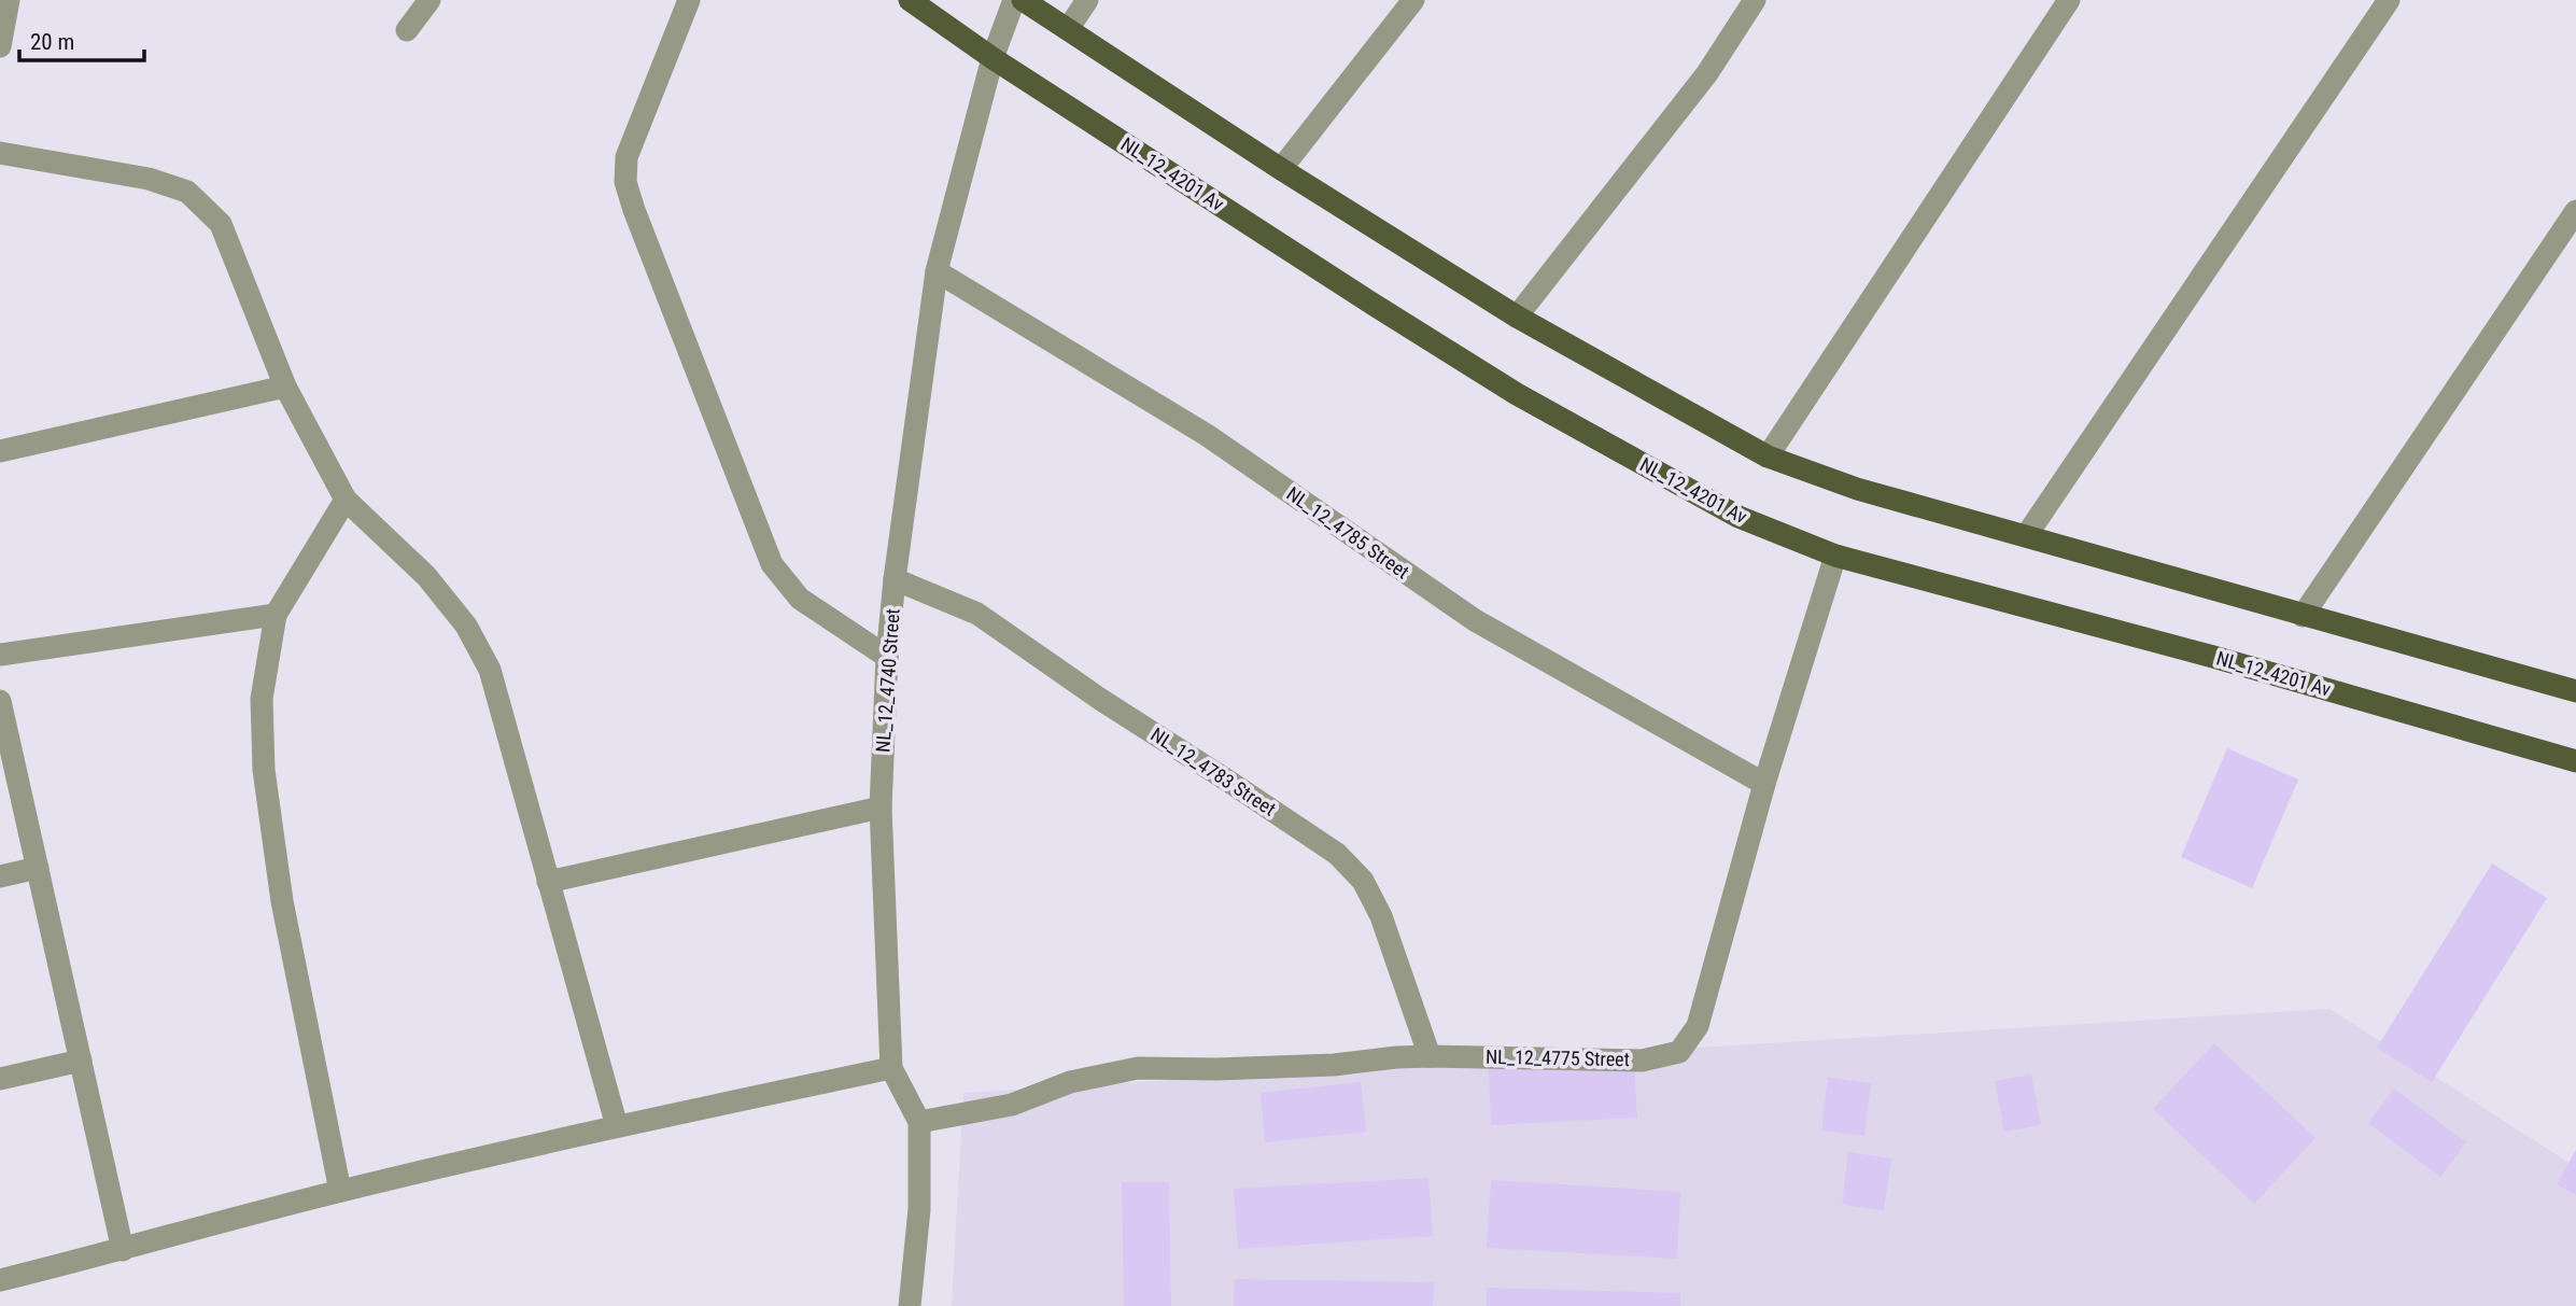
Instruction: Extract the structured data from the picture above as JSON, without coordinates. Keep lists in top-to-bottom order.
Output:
{
  "streets": {
    "main road": ["NL_12_4201 Av"],
    "street": [
      "NL_12_4785 Street",
      "NL_12_4740 Street",
      "NL_12_4783 Street",
      "NL_12_4775 Street"
    ]
  },
  "crossings": [
    ["NL_12_4201 Av", "NL_12_4740 Street"],
    ["NL_12_4201 Av", "NL_12_4775 Street"],
    ["NL_12_4785 Street", "NL_12_4740 Street"],
    ["NL_12_4785 Street", "NL_12_4775 Street"],
    ["NL_12_4740 Street", "NL_12_4783 Street"],
    ["NL_12_4740 Street", "NL_12_4775 Street"],
    ["NL_12_4783 Street", "NL_12_4775 Street"]
  ],
  "scale_bar": "20 m"
}
